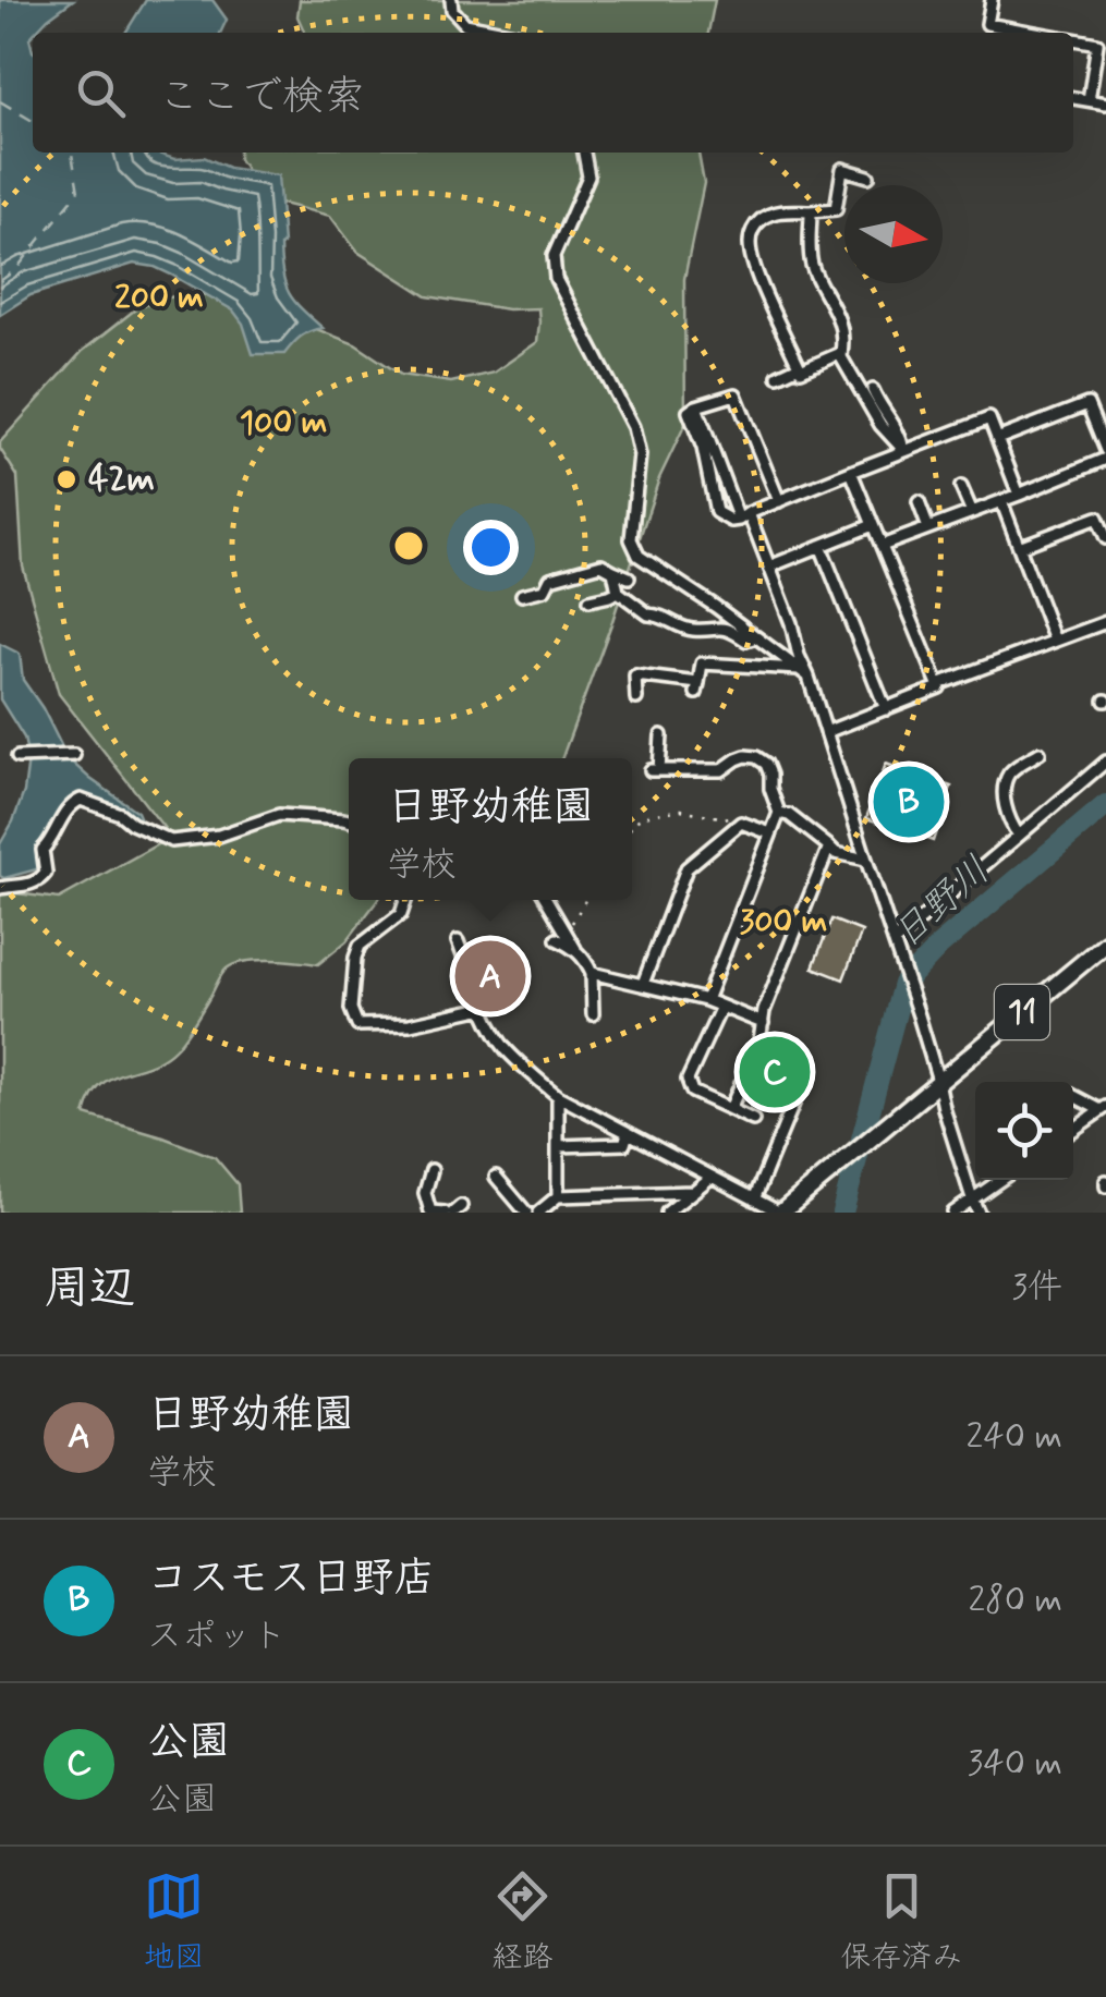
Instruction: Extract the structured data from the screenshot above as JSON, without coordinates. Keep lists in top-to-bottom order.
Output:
{
  "streets": {
    "main road": ["11"]
  },
  "water": ["日野川"],
  "places": ["42m"],
  "north": "right",
  "page": {
    "search": "ここで検索",
    "popup": ["日野幼稚園", "学校"],
    "pins": ["B", "A", "C"],
    "heading": ["周辺", "3件"],
    "list": [
      {
        "mark": "A",
        "name": "日野幼稚園",
        "note": "学校",
        "value": "240 m"
      },
      {
        "mark": "B",
        "name": "コスモス日野店",
        "note": "スポット",
        "value": "280 m"
      },
      {
        "mark": "C",
        "name": "公園",
        "note": "公園",
        "value": "340 m"
      }
    ],
    "nav": ["地図", "経路", "保存済み"]
  },
  "rings": ["200 m", "100 m", "300 m"]
}
